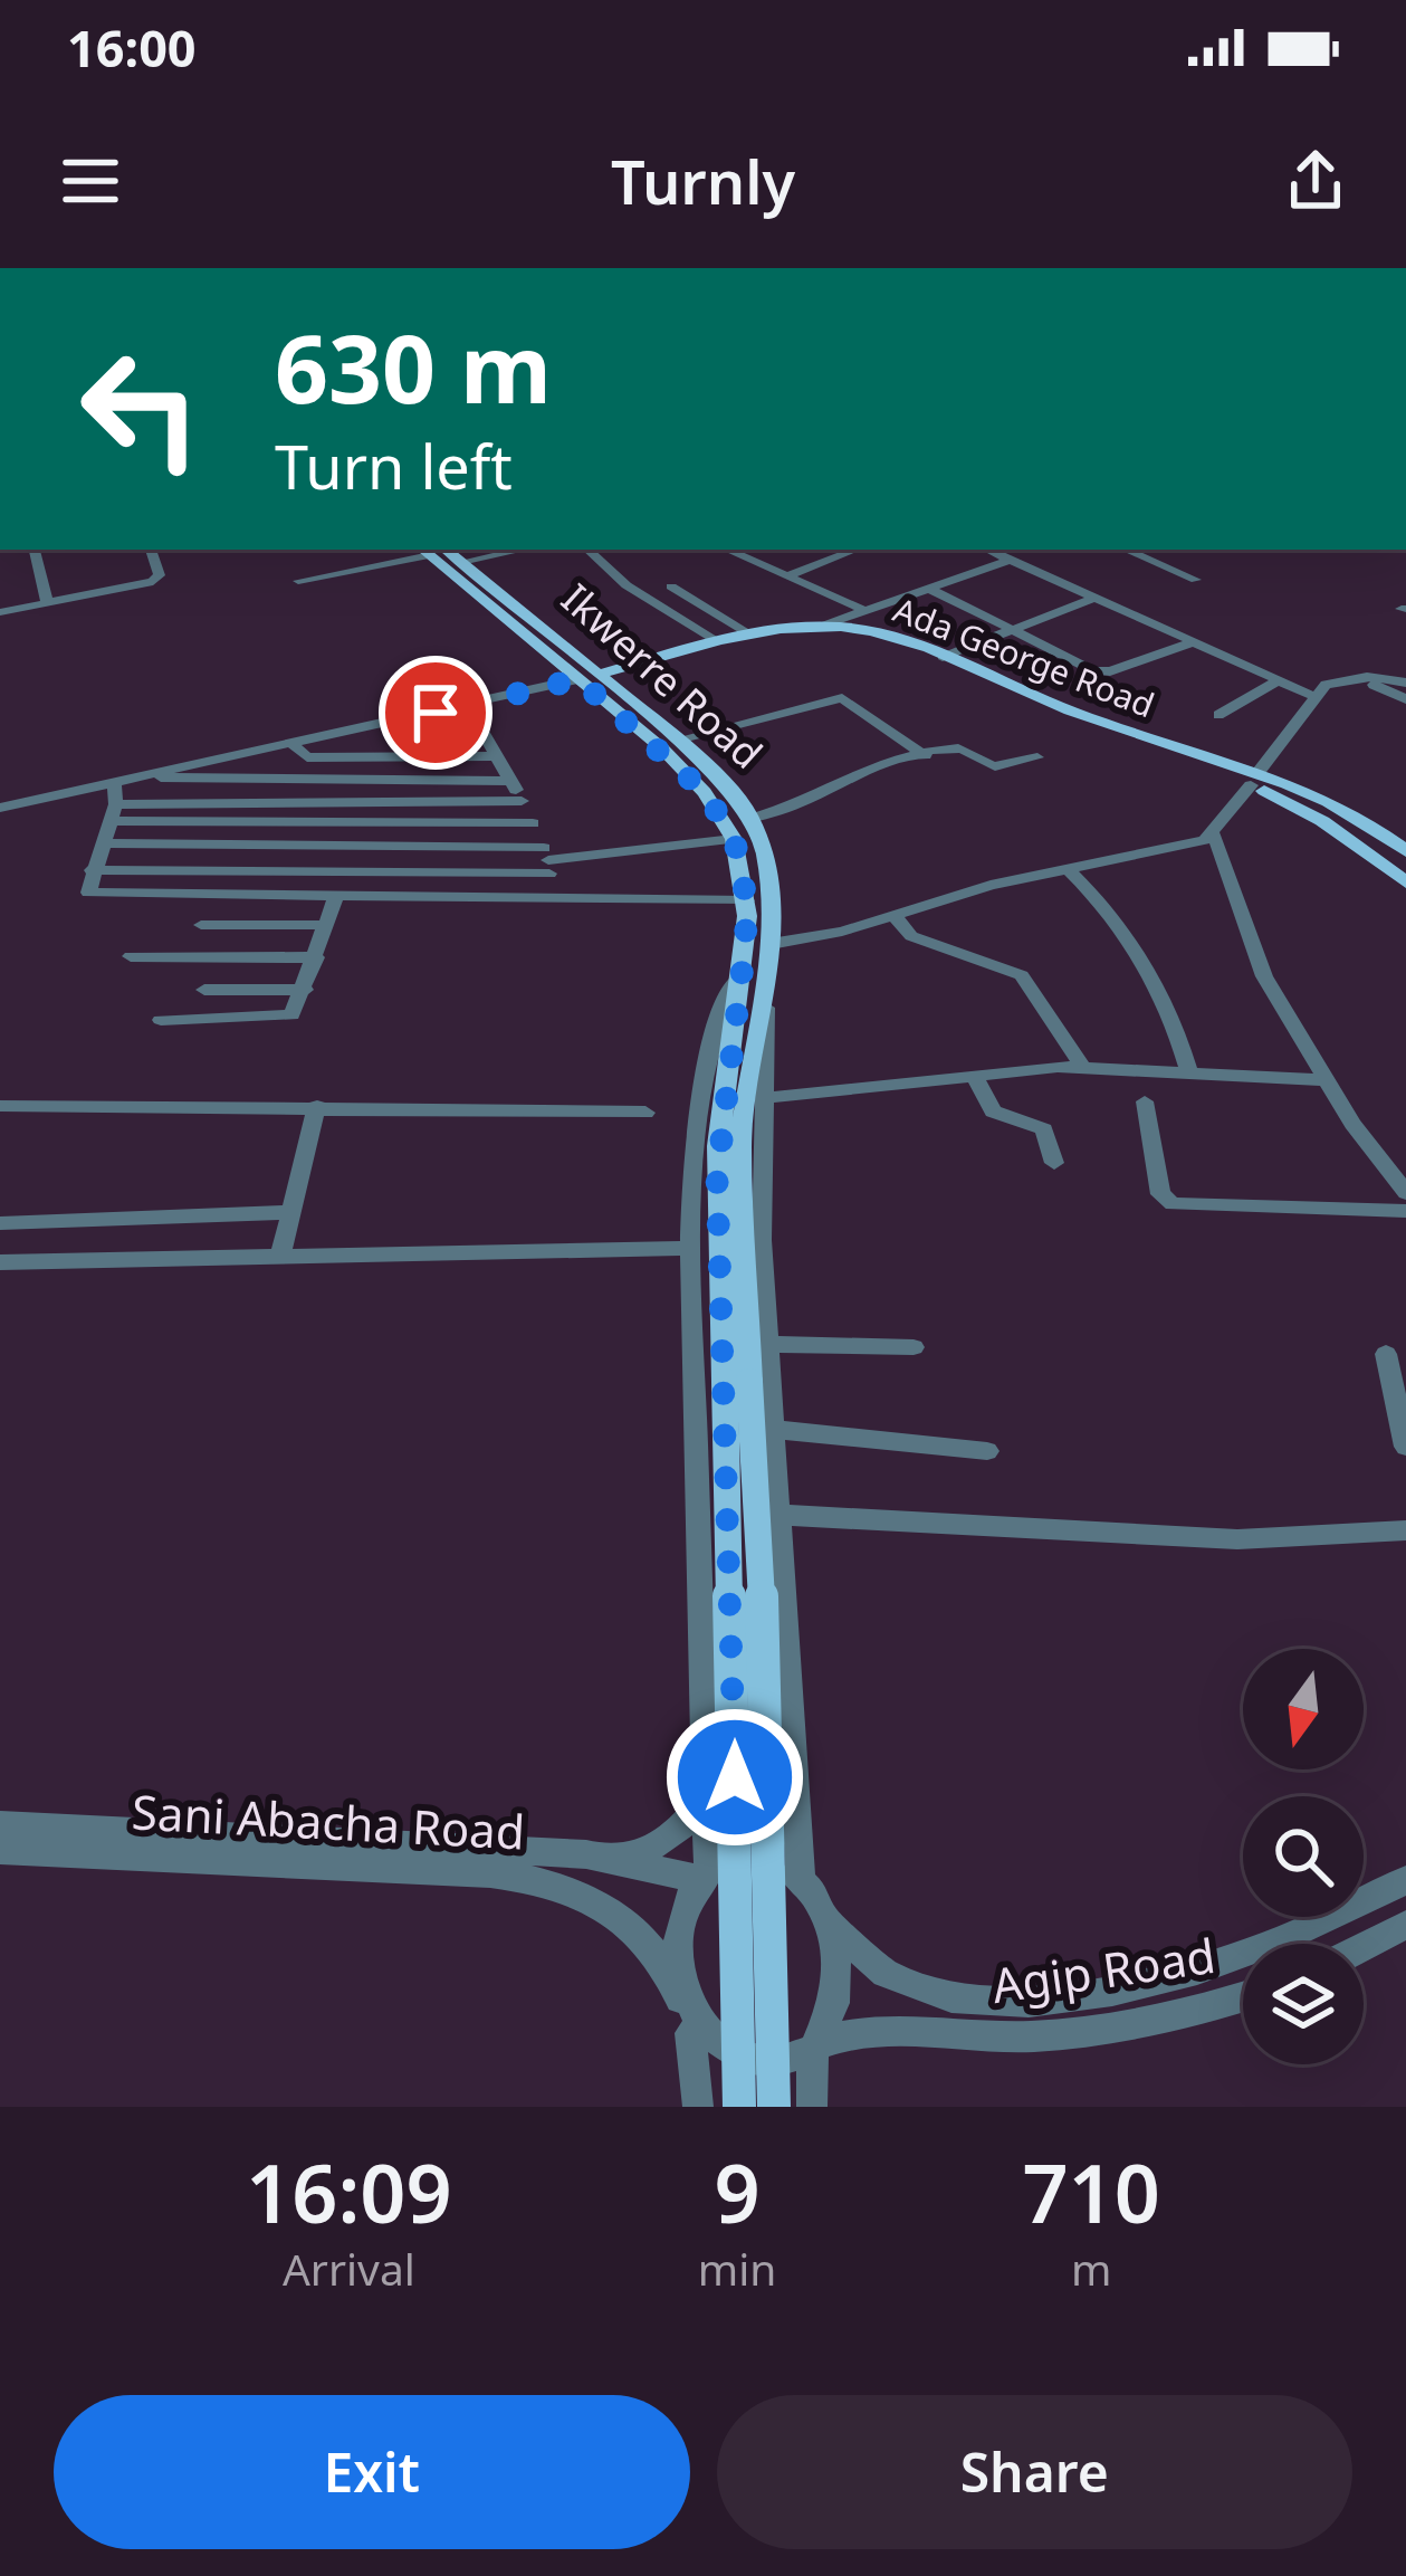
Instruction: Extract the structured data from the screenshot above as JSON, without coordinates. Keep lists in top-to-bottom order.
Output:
{
  "streets": {
    "main road": ["Ada George Road", "Ikwerre Road"],
    "street": ["Sani Abacha Road", "Agip Road"]
  },
  "crossings": [
    ["Ada George Road", "Ikwerre Road"],
    ["Sani Abacha Road", "Agip Road"]
  ],
  "north": "bottom",
  "page": {
    "status": "16:00",
    "header": "Turnly",
    "turn": ["630 m", "Turn left"],
    "eta": [
      "16:09",
      "Arrival",
      "9",
      "min",
      "710",
      "m"
    ],
    "buttons": ["Exit", "Share"]
  }
}
